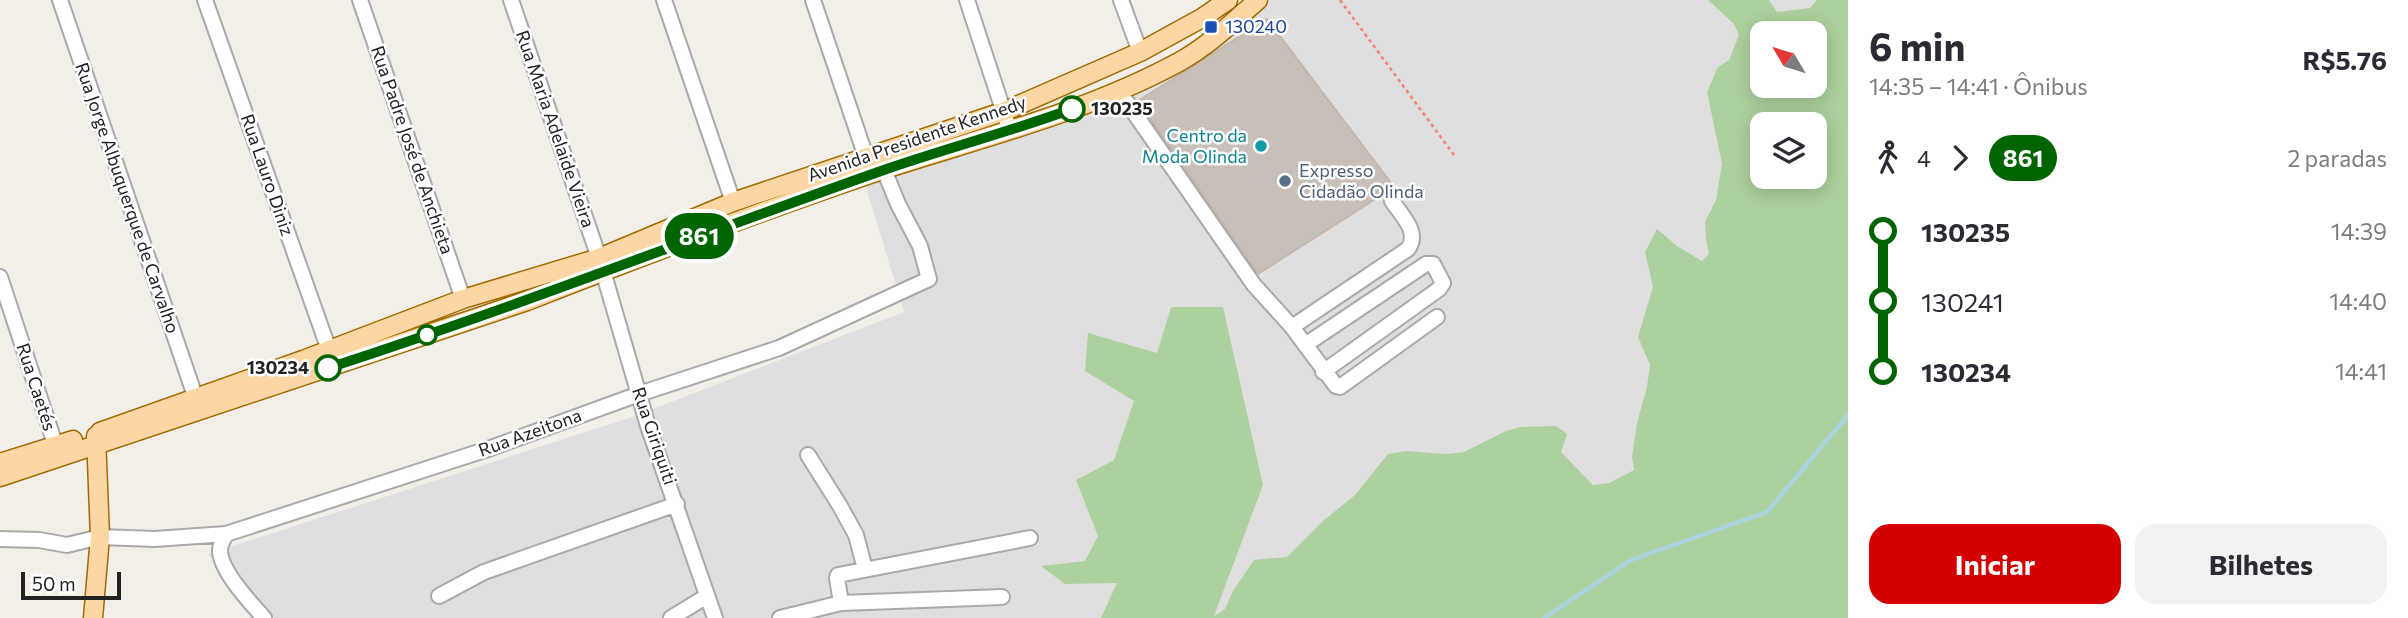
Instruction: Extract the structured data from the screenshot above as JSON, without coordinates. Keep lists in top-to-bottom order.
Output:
{
  "streets": {
    "main road": ["Avenida Presidente Kennedy"],
    "street": [
      "Rua Maria Adelaide Vieira",
      "Rua Padre José de Anchieta",
      "Rua Lauro Diniz",
      "Rua Jorge Albuquerque de Carvalho",
      "Rua Caetés",
      "Rua Azeitona",
      "Rua Giriquiti"
    ]
  },
  "crossings": [
    ["Rua Maria Adelaide Vieira", "Avenida Presidente Kennedy"],
    ["Rua Maria Adelaide Vieira", "Rua Giriquiti"],
    ["Avenida Presidente Kennedy", "Rua Padre José de Anchieta"],
    ["Avenida Presidente Kennedy", "Rua Lauro Diniz"],
    ["Avenida Presidente Kennedy", "Rua Jorge Albuquerque de Carvalho"],
    ["Avenida Presidente Kennedy", "Rua Caetés"],
    ["Avenida Presidente Kennedy", "Rua Azeitona"],
    ["Avenida Presidente Kennedy", "Rua Giriquiti"],
    ["Rua Azeitona", "Rua Giriquiti"]
  ],
  "places": {
    "transit": ["130240"],
    "other": [
      "130235",
      "Centro da Moda Olinda",
      "Expresso Cidadão Olinda",
      "130234"
    ]
  },
  "lines": ["bus line 861"],
  "scale_bar": "50 m",
  "north": "top left",
  "page": {
    "on_map": "861",
    "heading": ["6 min", "14:35 – 14:41 · Ônibus", "R$5.76"],
    "legs": ["4", "861", "2 paradas"],
    "list": [
      {
        "name": "130235",
        "value": "14:39"
      },
      {
        "name": "130241",
        "value": "14:40"
      },
      {
        "name": "130234",
        "value": "14:41"
      }
    ],
    "buttons": ["Iniciar", "Bilhetes"],
    "scale": "50 m"
  }
}
